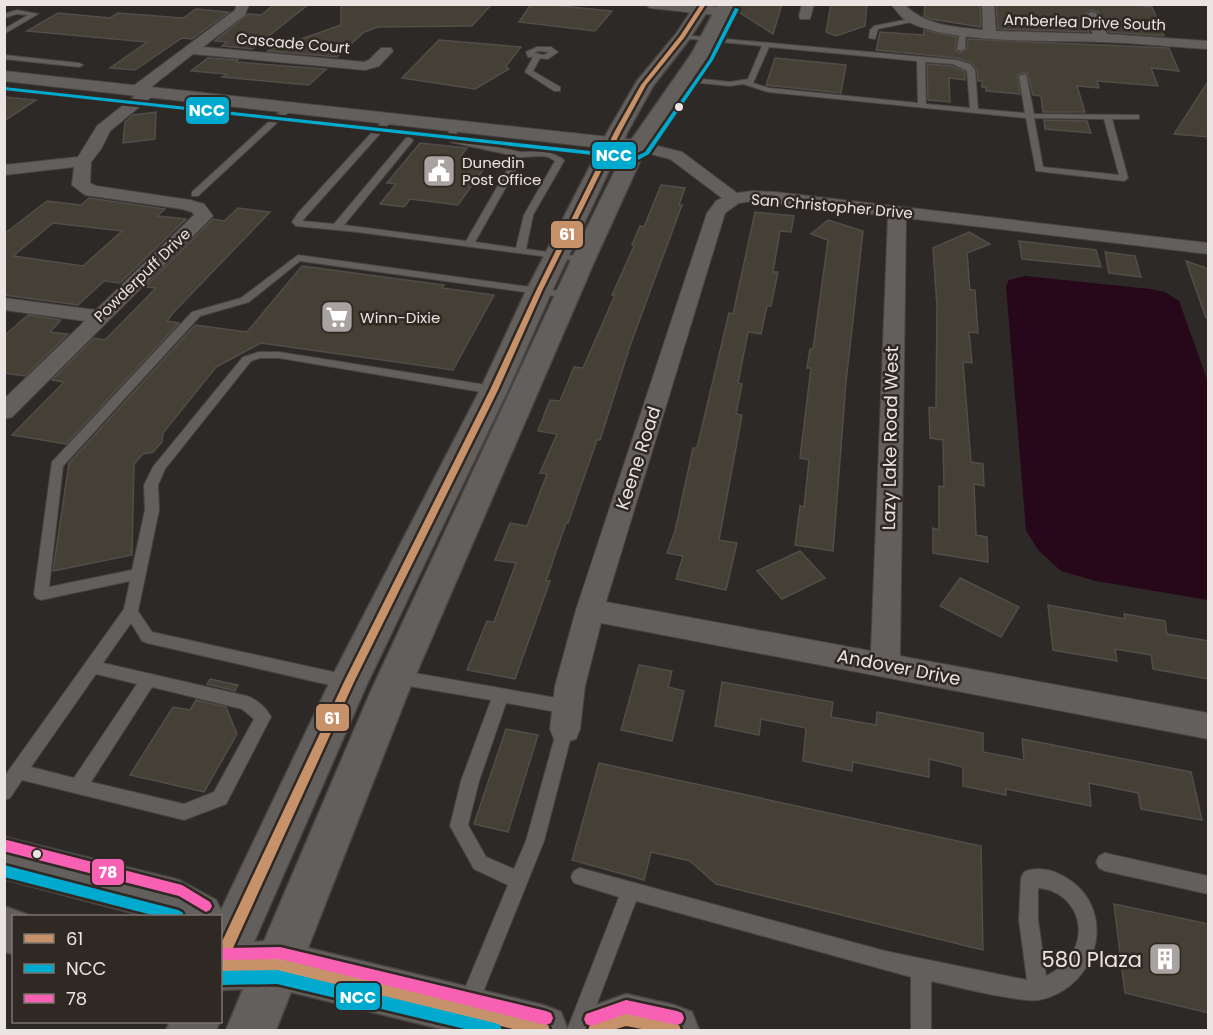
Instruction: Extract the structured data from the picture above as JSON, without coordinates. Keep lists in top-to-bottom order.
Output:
{
  "streets": {
    "street": [
      "Amberlea Drive South",
      "Cascade Court",
      "San Christopher Drive",
      "Powderpuff Drive",
      "Lazy Lake Road West",
      "Keene Road",
      "Andover Drive"
    ]
  },
  "crossings": [
    ["San Christopher Drive", "Lazy Lake Road West"],
    ["San Christopher Drive", "Keene Road"],
    ["Lazy Lake Road West", "Andover Drive"],
    ["Keene Road", "Andover Drive"]
  ],
  "places": {
    "public building": ["Dunedin Post Office"],
    "supermarket": ["Winn-Dixie"],
    "building": ["580 Plaza"]
  },
  "lines": ["transit line 61", "transit line NCC", "transit line 78"],
  "legend": ["61", "NCC", "78"]
}
